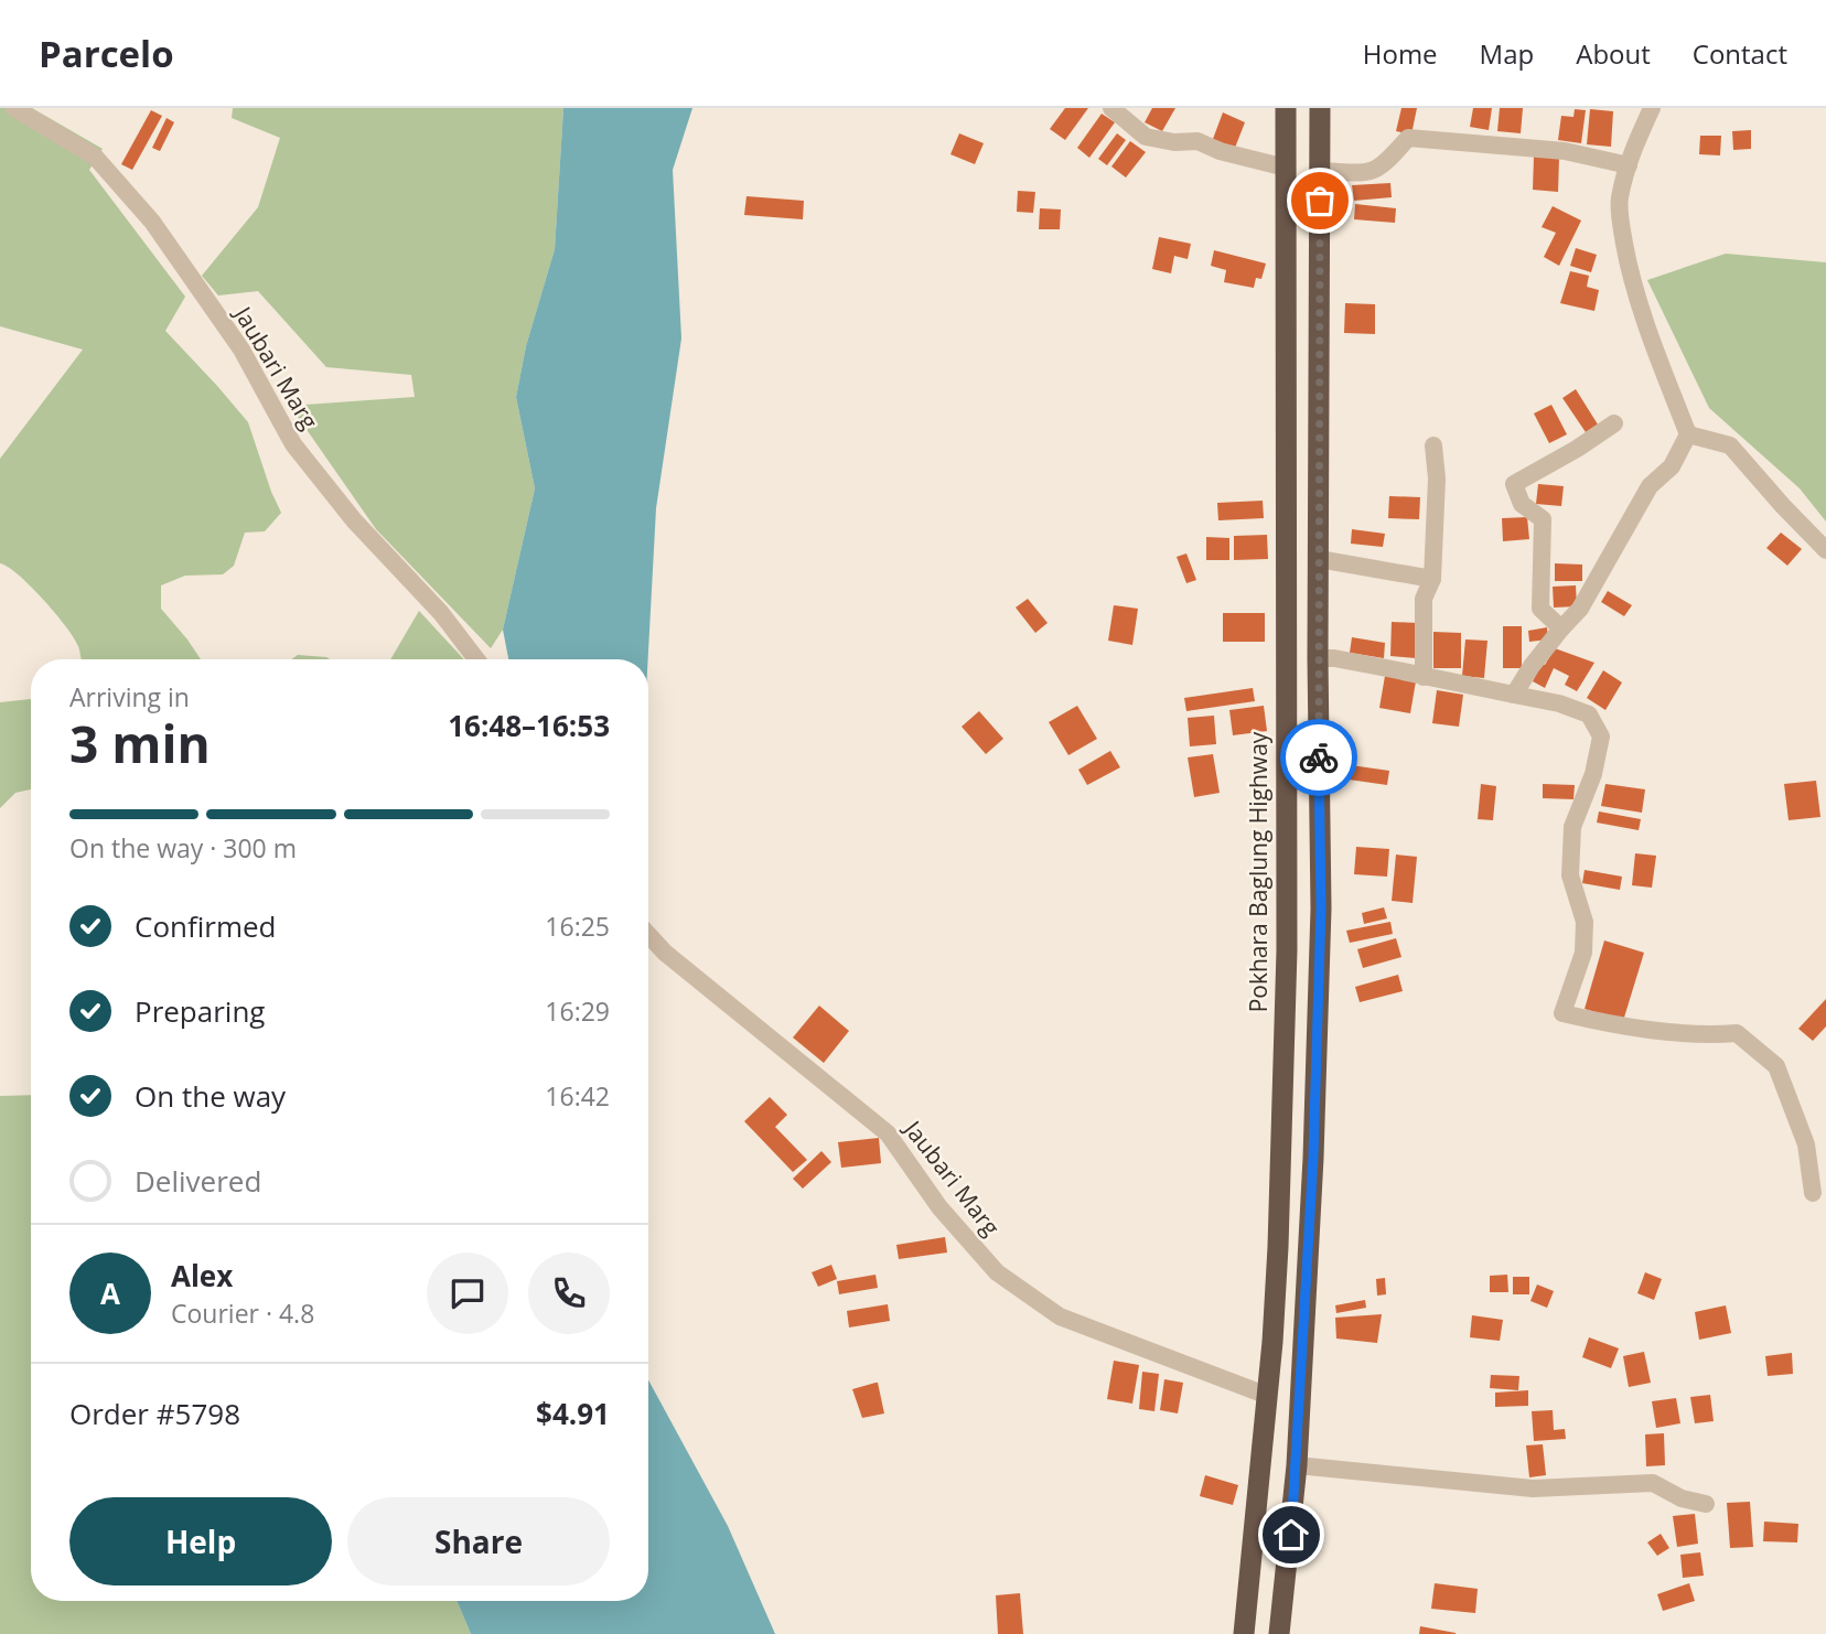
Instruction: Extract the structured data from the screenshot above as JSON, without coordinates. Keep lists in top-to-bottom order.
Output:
{
  "streets": {
    "highway": ["Pokhara Baglung Highway"],
    "street": ["Jaubari Marg"]
  },
  "crossings": [
    ["Jaubari Marg", "Pokhara Baglung Highway"]
  ],
  "page": {
    "header": "Parcelo",
    "nav": [
      "Home",
      "Map",
      "About",
      "Contact"
    ],
    "heading": ["3 min", "Arriving in", "16:48–16:53"],
    "panel": [
      "Alex",
      "Courier · 4.8",
      "Order #5798",
      "$4.91"
    ],
    "bar": "On the way · 300 m",
    "list": [
      ["Confirmed", "16:25"],
      ["Preparing", "16:29"],
      ["On the way", "16:42"],
      "Delivered"
    ],
    "round": "A",
    "buttons": ["Help", "Share"]
  }
}
